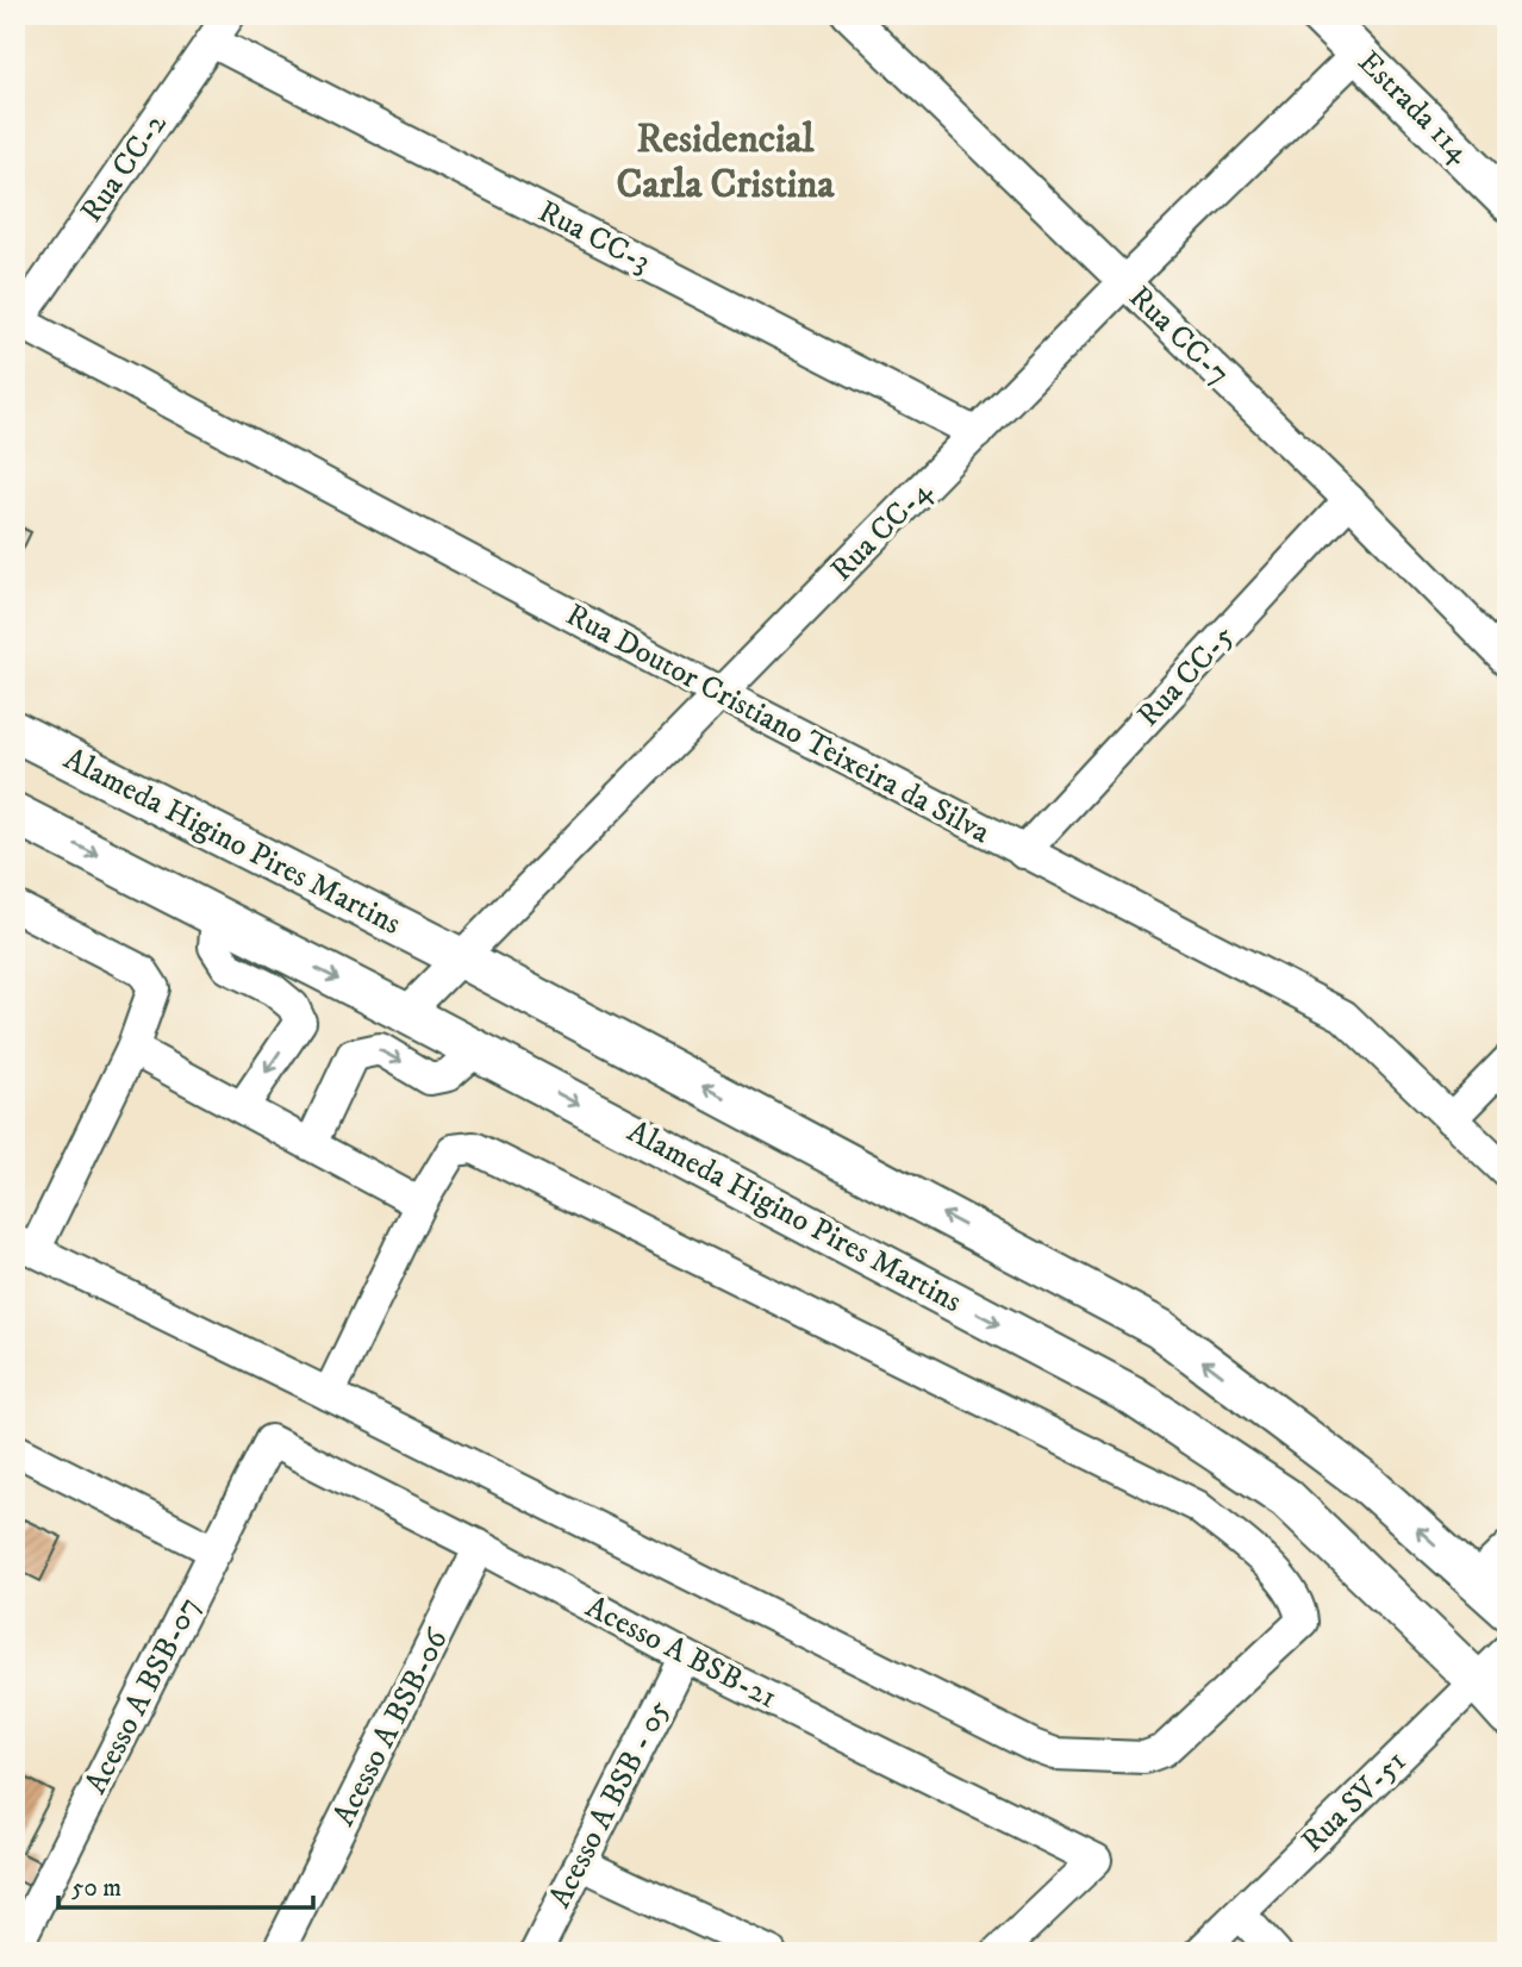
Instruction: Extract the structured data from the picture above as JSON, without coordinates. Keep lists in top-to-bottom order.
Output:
{
  "streets": {
    "street": [
      "Estrada 114",
      "Rua CC-2",
      "Rua CC-3",
      "Rua CC-7",
      "Rua CC-4",
      "Rua CC-5",
      "Rua Doutor Cristiano Teixeira da Silva",
      "Alameda Higino Pires Martins",
      "Acesso A BSB-21",
      "Acesso A BSB-07",
      "Acesso A BSB-06",
      "Rua SV-51",
      "Acesso A BSB - 05"
    ]
  },
  "crossings": [
    ["Estrada 114", "Rua CC-4"],
    ["Rua CC-2", "Rua CC-3"],
    ["Rua CC-2", "Rua Doutor Cristiano Teixeira da Silva"],
    ["Rua CC-3", "Rua CC-4"],
    ["Rua CC-7", "Rua CC-4"],
    ["Rua CC-7", "Rua CC-5"],
    ["Rua CC-4", "Rua Doutor Cristiano Teixeira da Silva"],
    ["Rua CC-4", "Alameda Higino Pires Martins"],
    ["Rua CC-5", "Rua Doutor Cristiano Teixeira da Silva"],
    ["Alameda Higino Pires Martins", "Rua SV-51"],
    ["Acesso A BSB-21", "Acesso A BSB-07"],
    ["Acesso A BSB-21", "Acesso A BSB-06"],
    ["Acesso A BSB-21", "Acesso A BSB - 05"]
  ],
  "districts": ["Residencial Carla Cristina"],
  "scale_bar": "50 m"
}
